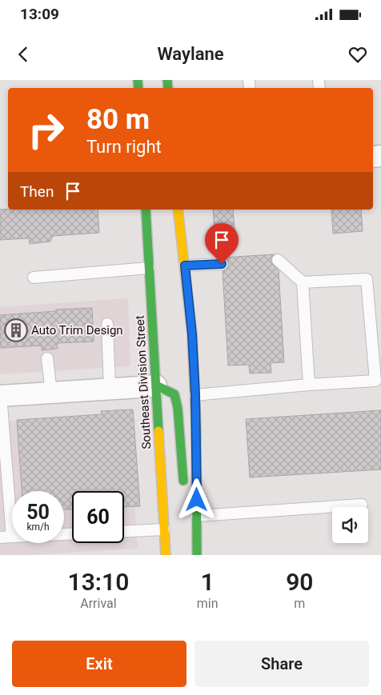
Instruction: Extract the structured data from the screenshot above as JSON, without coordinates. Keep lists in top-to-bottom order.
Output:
{
  "streets": {
    "main road": ["Southeast Division Street"]
  },
  "places": {
    "building": ["Auto Trim Design"]
  },
  "page": {
    "status": "13:09",
    "header": "Waylane",
    "turn": ["80 m", "Turn right"],
    "then": "Then",
    "speed": "50 km/h",
    "limit": "60",
    "eta": [
      "13:10",
      "Arrival",
      "1",
      "min",
      "90",
      "m"
    ],
    "buttons": ["Exit", "Share"]
  }
}
